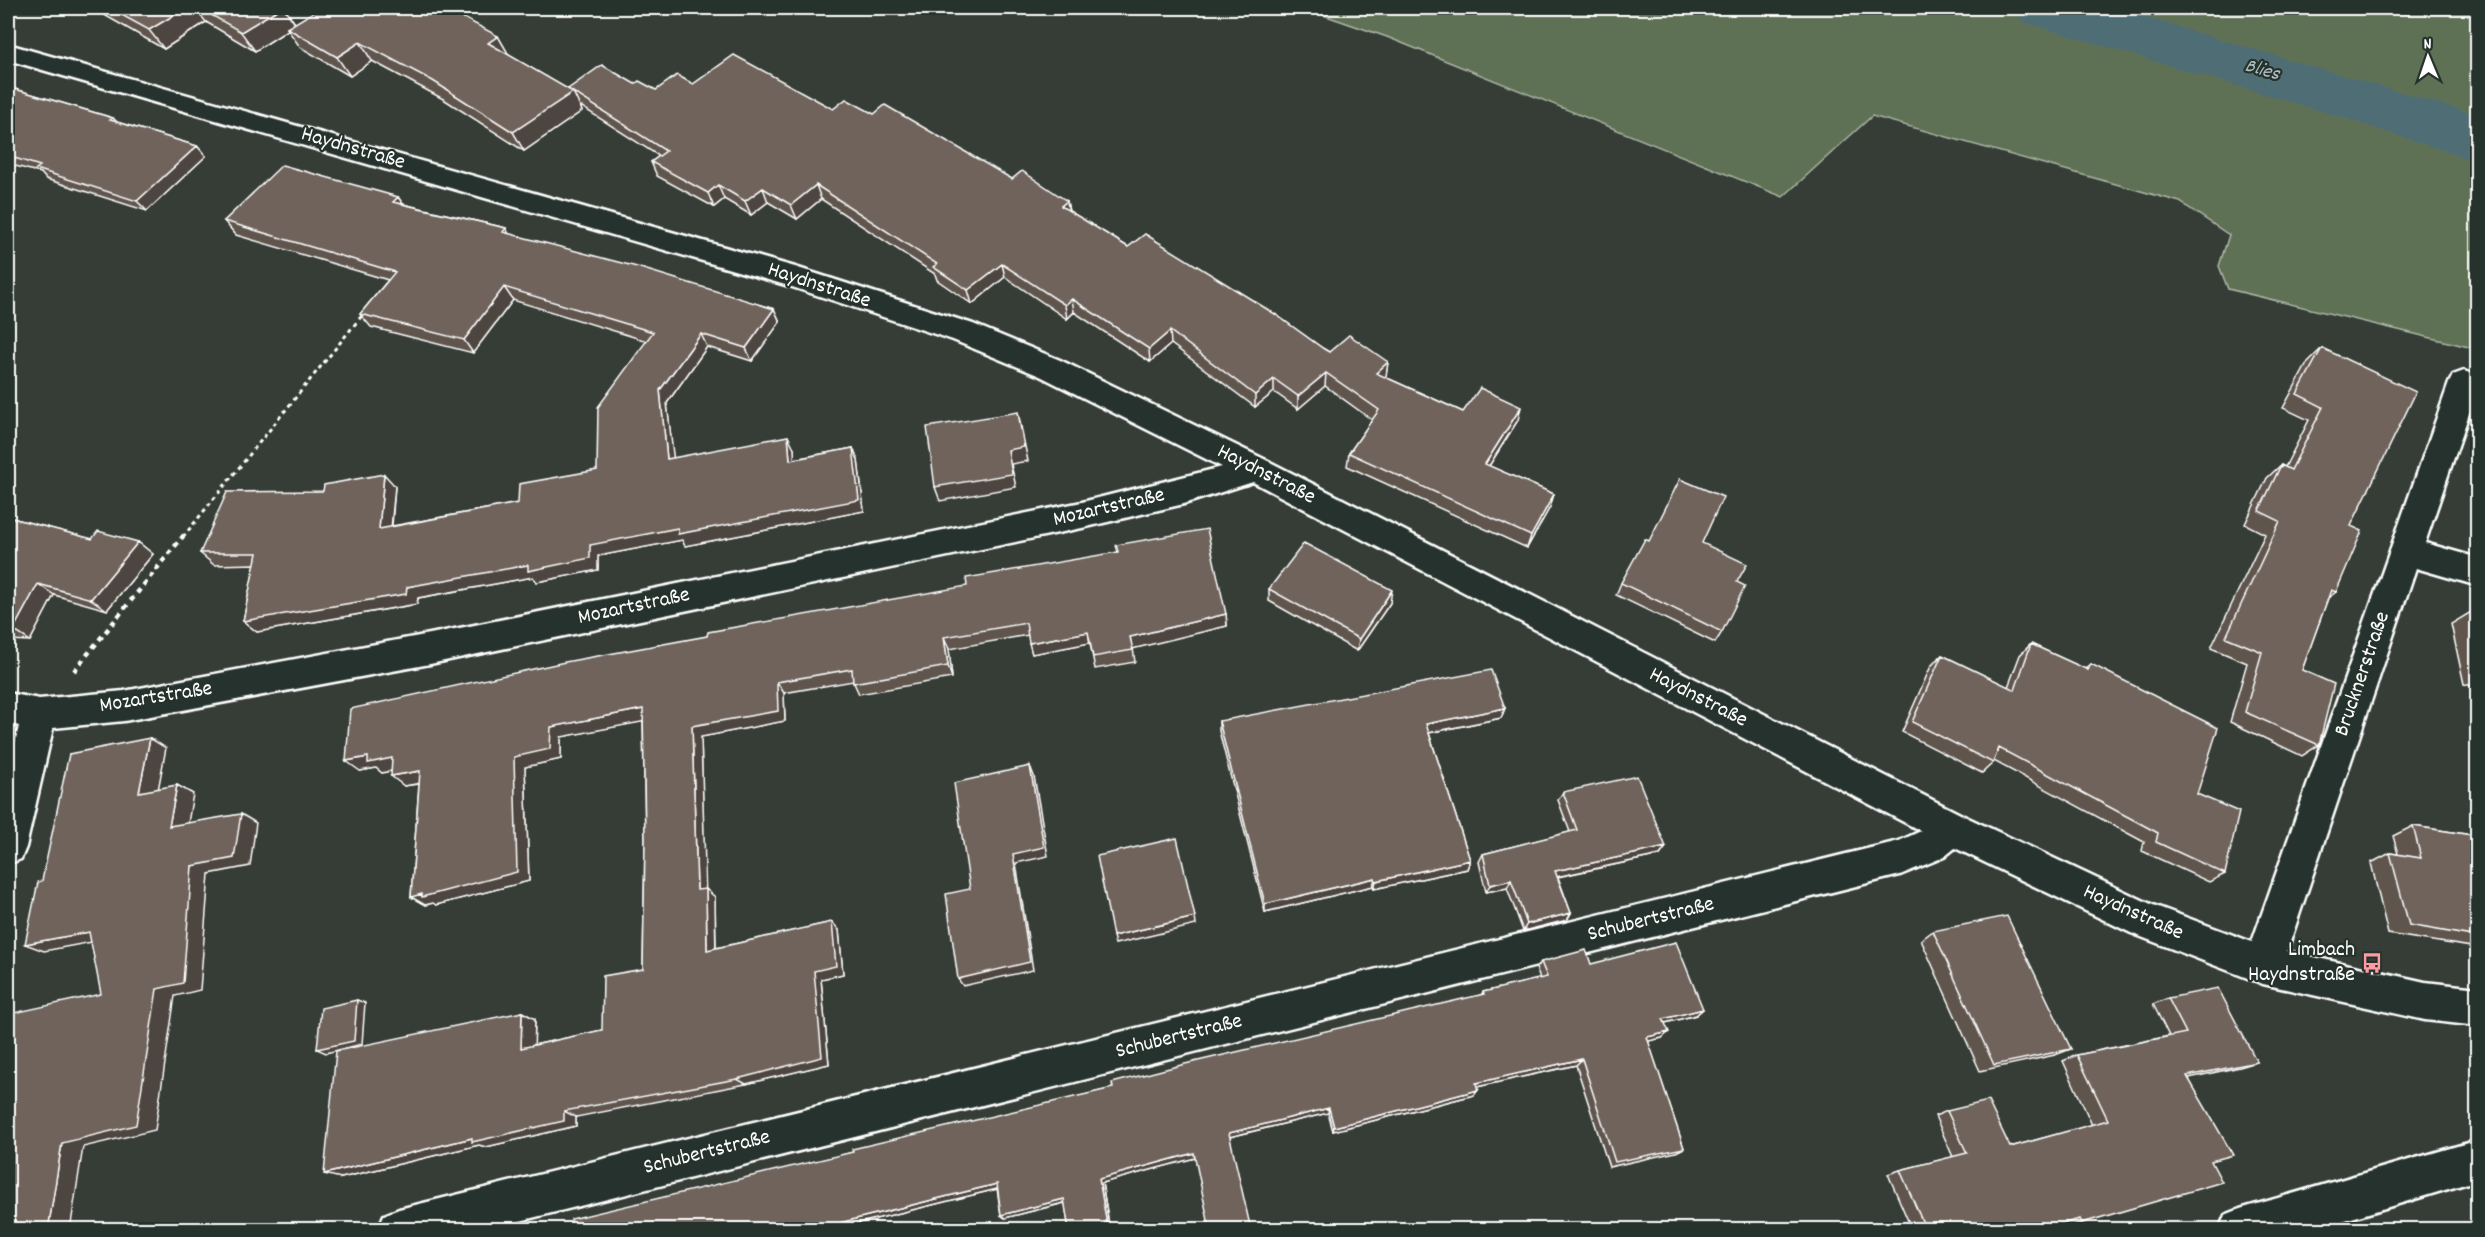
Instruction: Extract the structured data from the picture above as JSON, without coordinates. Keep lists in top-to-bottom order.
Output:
{
  "streets": {
    "street": [
      "Haydnstraße",
      "Mozartstraße",
      "Brucknerstraße",
      "Schubertstraße"
    ]
  },
  "crossings": [
    ["Haydnstraße", "Mozartstraße"],
    ["Haydnstraße", "Brucknerstraße"],
    ["Haydnstraße", "Schubertstraße"]
  ],
  "water": ["Blies"],
  "places": {
    "bus stop": ["Limbach Haydnstraße"]
  },
  "north": "top"
}
